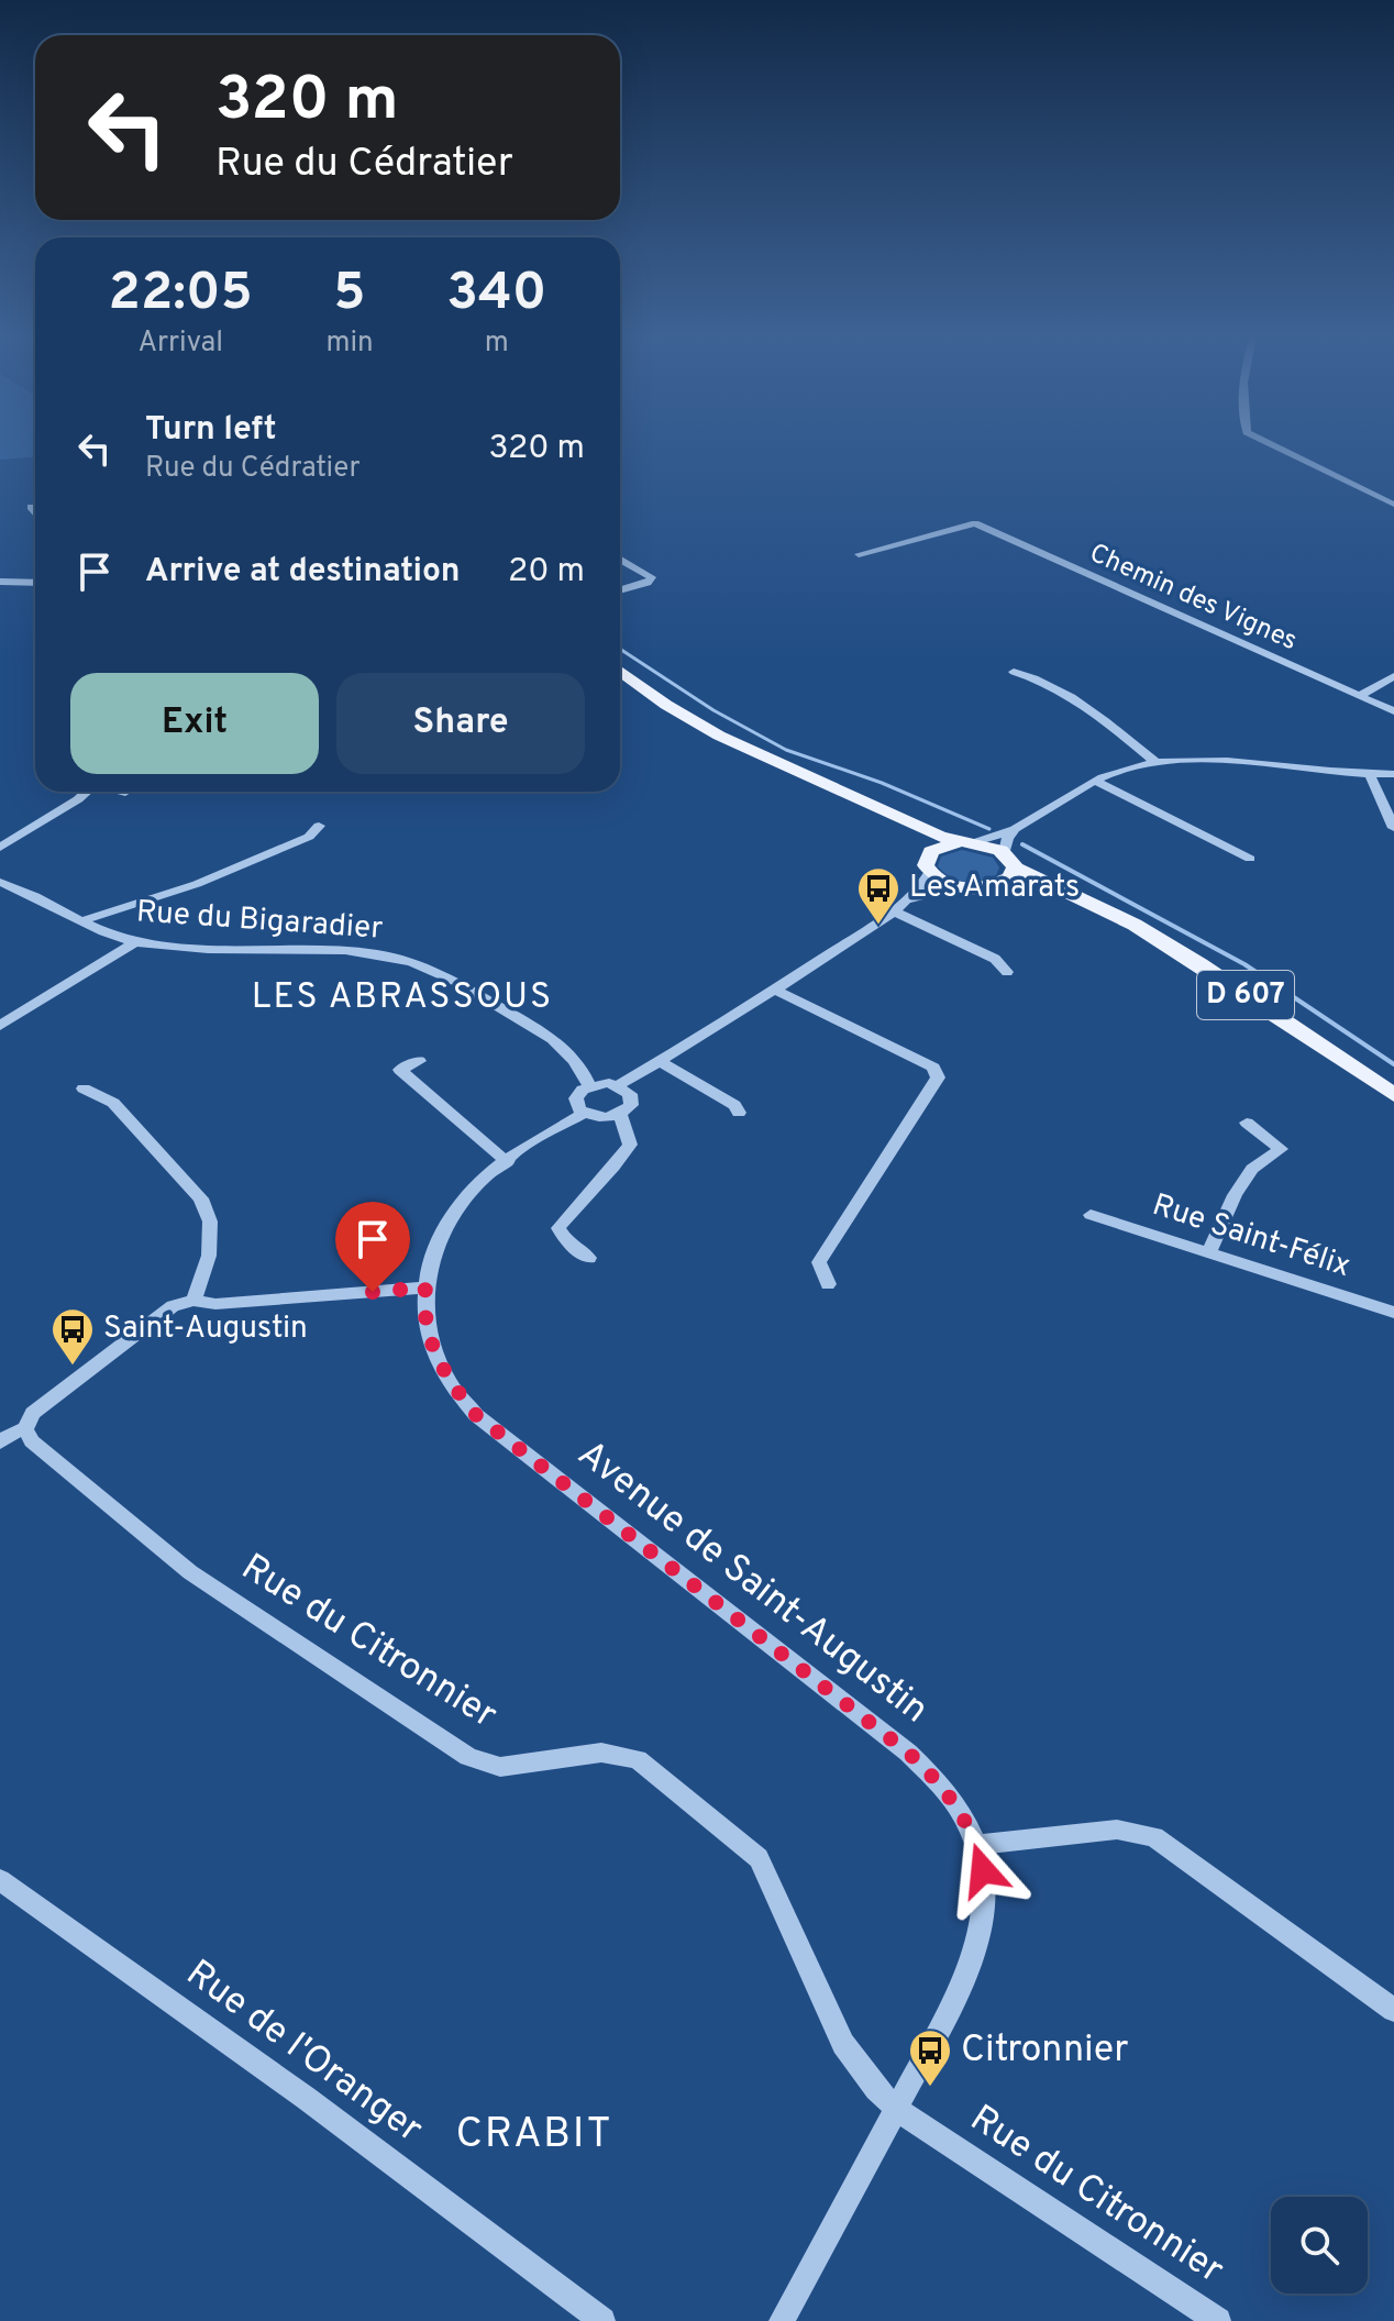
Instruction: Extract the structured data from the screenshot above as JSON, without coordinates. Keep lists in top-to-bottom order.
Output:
{
  "streets": {
    "main road": ["D 607"],
    "street": [
      "Chemin des Vignes",
      "Rue du Bigaradier",
      "Rue Saint-Félix",
      "Avenue de Saint-Augustin",
      "Rue du Citronnier",
      "Rue de l'Oranger"
    ]
  },
  "crossings": [
    ["Avenue de Saint-Augustin", "Rue du Citronnier"]
  ],
  "districts": ["LES ABRASSOUS", "CRABIT"],
  "places": {
    "bus stop": ["Les Amarats", "Saint-Augustin", "Citronnier"]
  },
  "page": {
    "turn": ["320 m", "Rue du Cédratier"],
    "eta": [
      "22:05",
      "Arrival",
      "5",
      "min",
      "340",
      "m"
    ],
    "list": [
      {
        "name": "Turn left",
        "note": "Rue du Cédratier",
        "value": "320 m"
      },
      {
        "name": "Arrive at destination",
        "value": "20 m"
      }
    ],
    "buttons": ["Exit", "Share"]
  }
}
